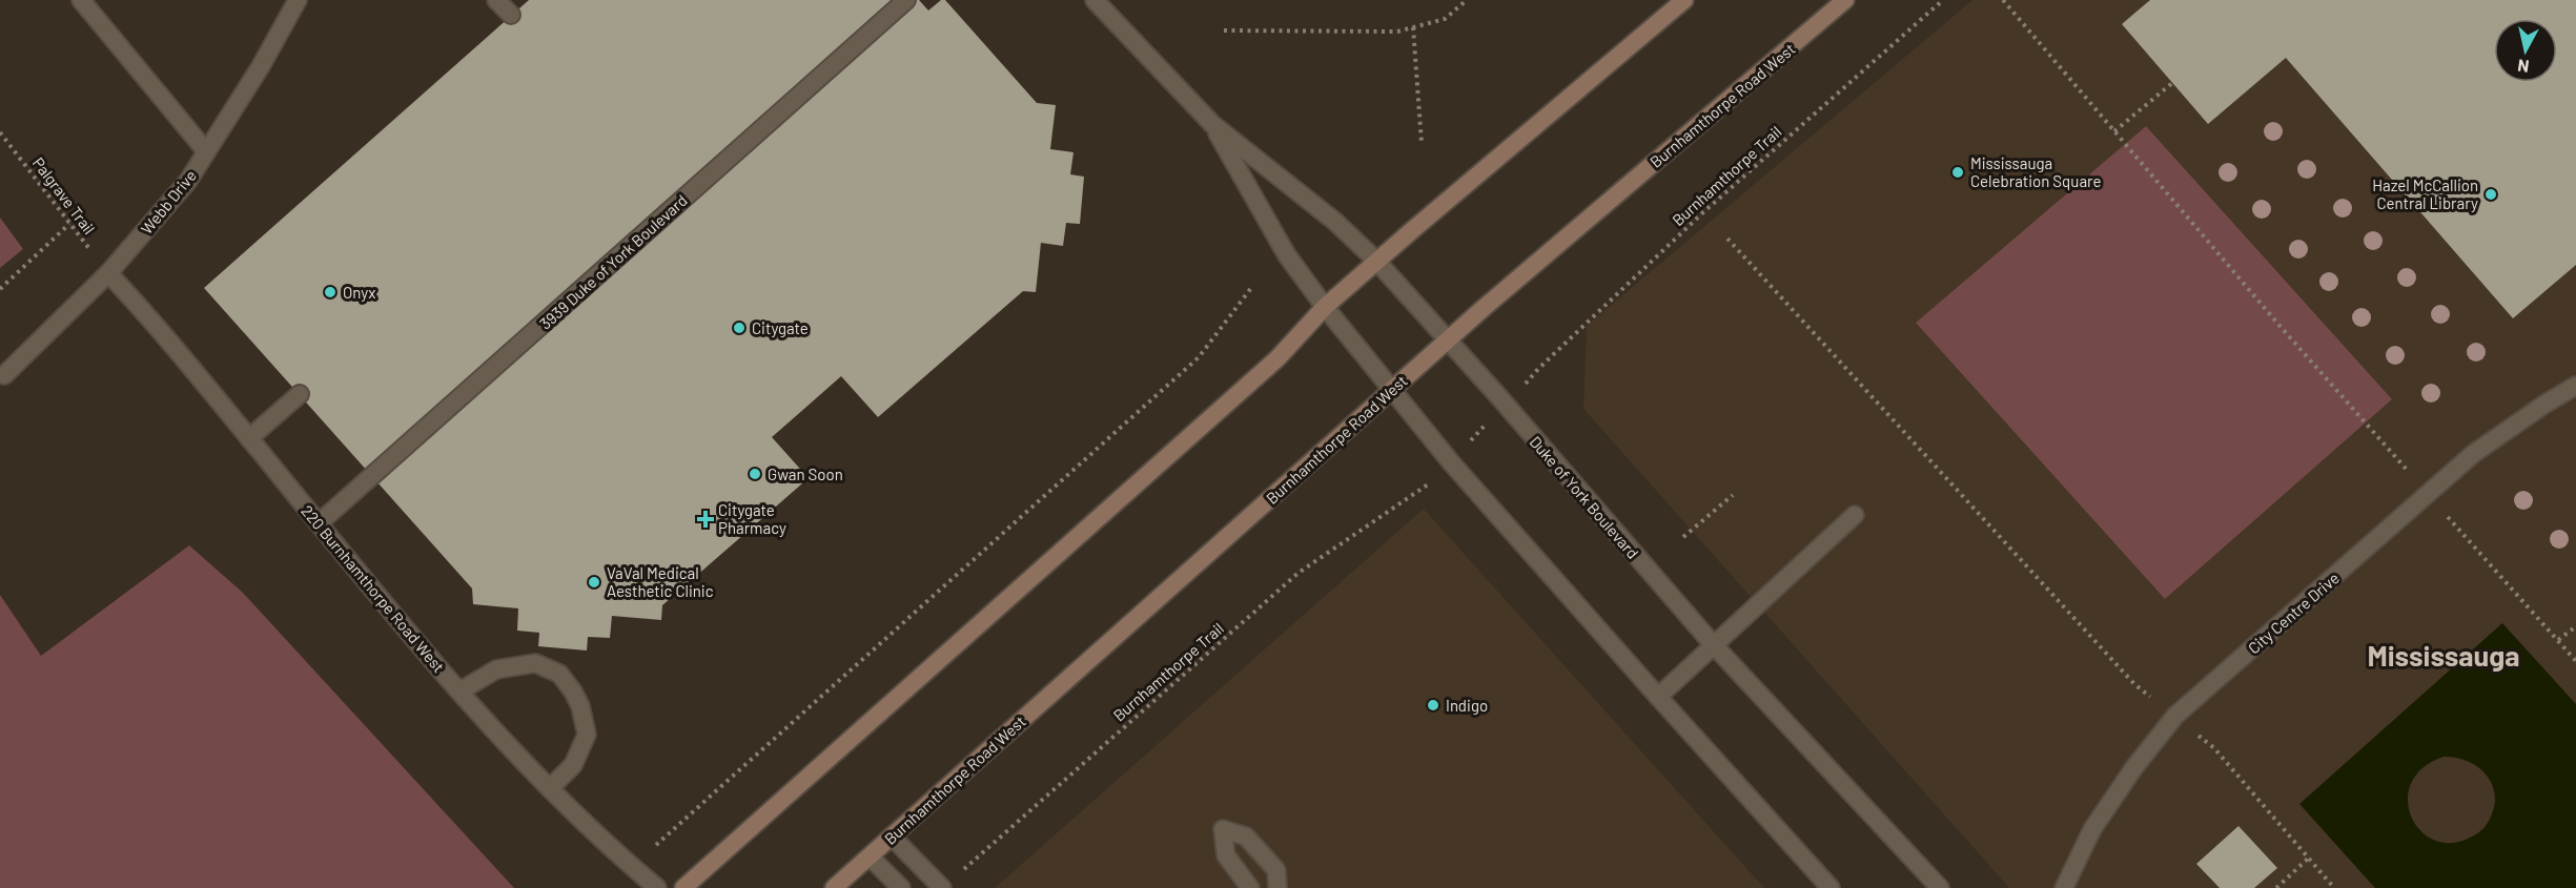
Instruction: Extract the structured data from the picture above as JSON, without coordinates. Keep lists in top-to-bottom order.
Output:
{
  "streets": {
    "main road": ["Burnhamthorpe Road West"],
    "street": [
      "Webb Drive",
      "3939 Duke of York Boulevard",
      "Duke of York Boulevard",
      "220 Burnhamthorpe Road West",
      "City Centre Drive"
    ],
    "path": ["Burnhamthorpe Trail", "Palgrave Trail"]
  },
  "crossings": [
    ["Burnhamthorpe Road West", "Duke of York Boulevard"],
    ["Palgrave Trail", "Webb Drive"],
    ["Palgrave Trail", "220 Burnhamthorpe Road West"],
    ["Webb Drive", "220 Burnhamthorpe Road West"],
    ["3939 Duke of York Boulevard", "220 Burnhamthorpe Road West"]
  ],
  "districts": ["Mississauga"],
  "places": {
    "other": [
      "Mississauga Celebration Square",
      "Hazel McCallion Central Library",
      "Onyx",
      "Citygate",
      "Gwan Soon",
      "VaVal Medical Aesthetic Clinic",
      "Indigo"
    ],
    "health": ["Citygate Pharmacy"]
  },
  "north": "bottom"
}
